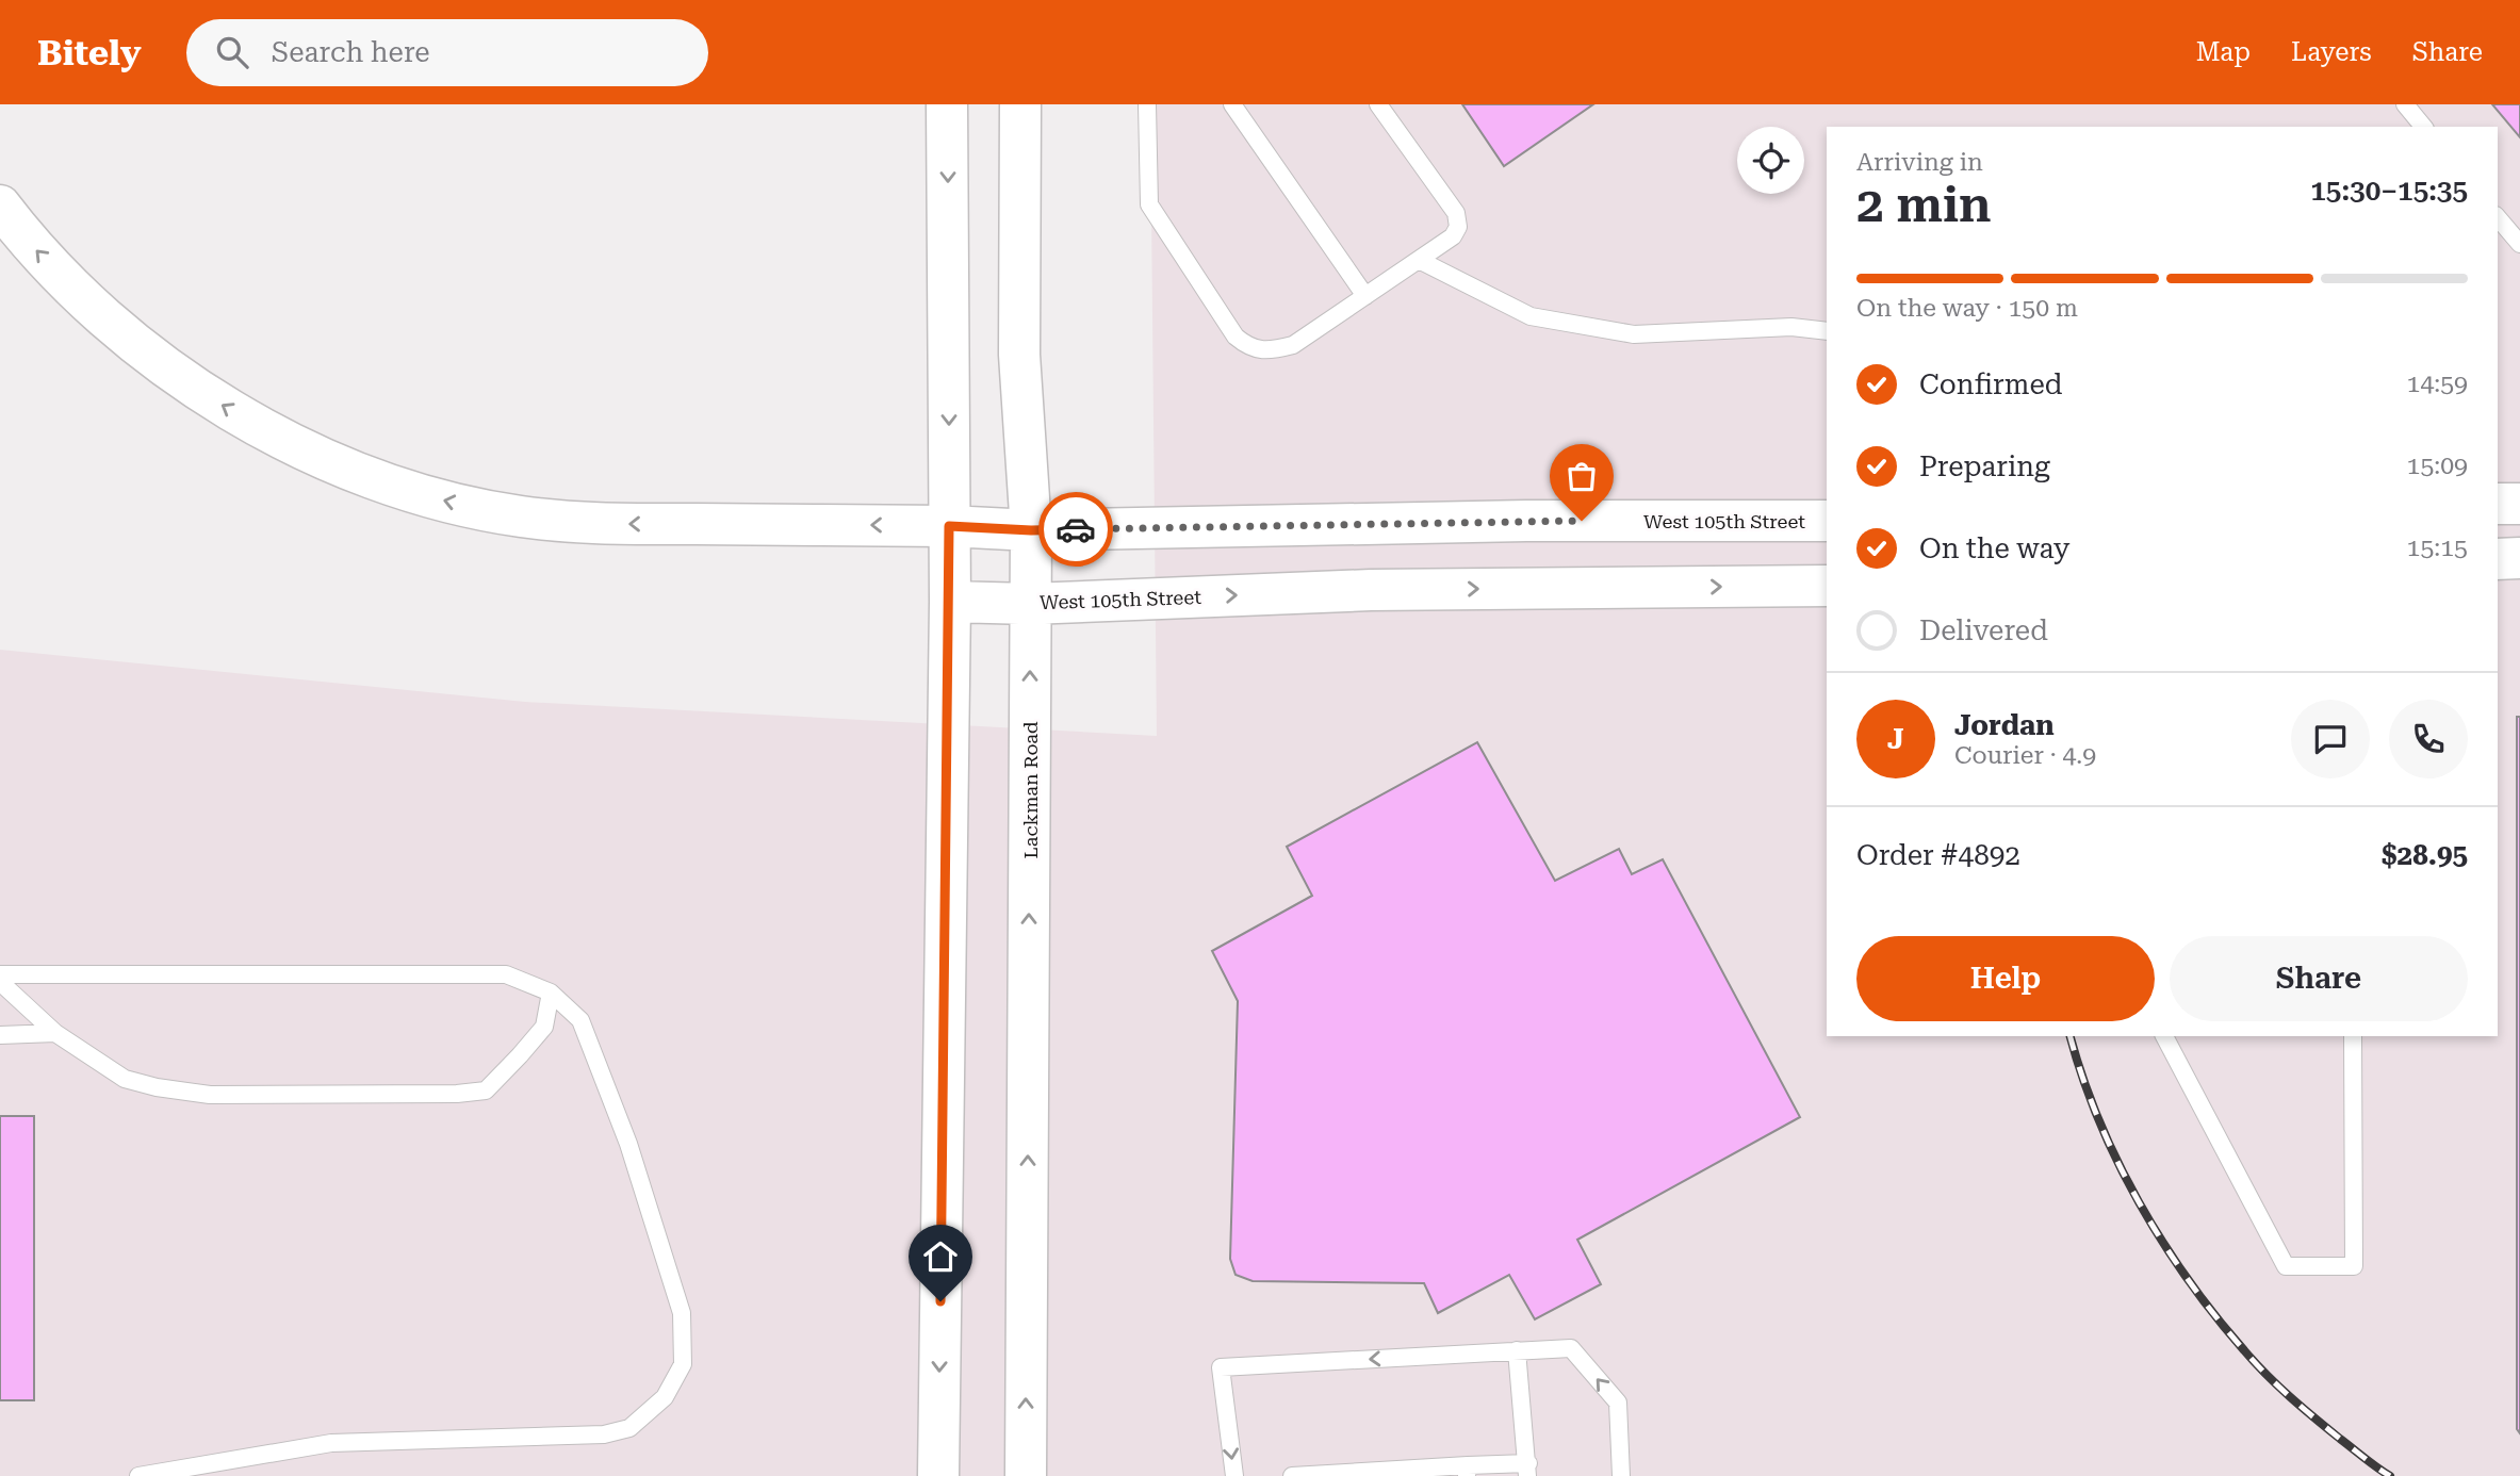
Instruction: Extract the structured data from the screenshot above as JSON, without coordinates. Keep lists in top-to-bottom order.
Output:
{
  "streets": {
    "main road": ["West 105th Street", "Lackman Road"]
  },
  "crossings": [
    ["West 105th Street", "Lackman Road"]
  ],
  "page": {
    "header": "Bitely",
    "search": "Search here",
    "nav": ["Map", "Layers", "Share"],
    "heading": ["2 min", "Arriving in", "15:30–15:35"],
    "panel": [
      "Jordan",
      "Courier · 4.9",
      "Order #4892",
      "$28.95"
    ],
    "bar": "On the way · 150 m",
    "list": [
      ["Confirmed", "14:59"],
      ["Preparing", "15:09"],
      ["On the way", "15:15"],
      "Delivered"
    ],
    "round": "J",
    "buttons": ["Help", "Share"]
  }
}
